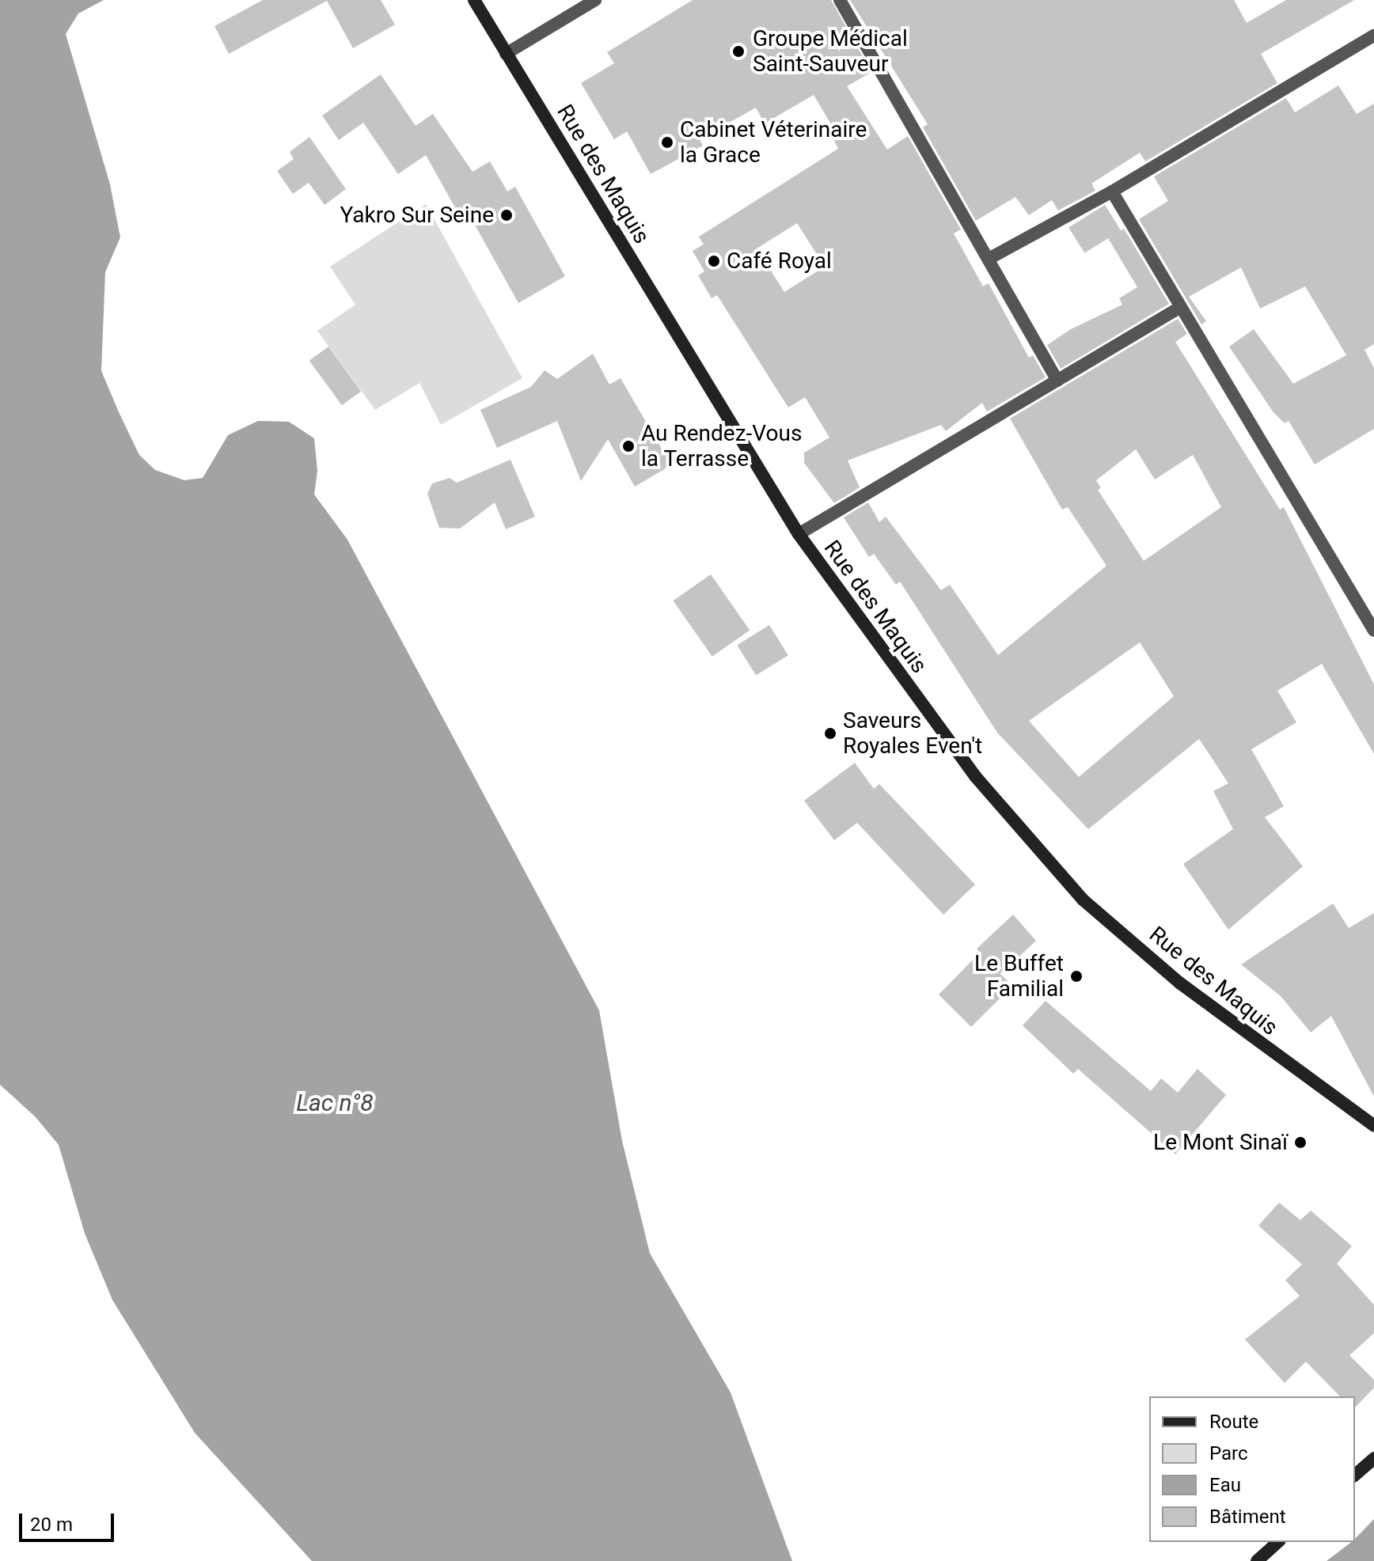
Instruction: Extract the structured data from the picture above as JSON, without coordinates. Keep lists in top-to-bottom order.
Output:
{
  "streets": {
    "street": ["Rue des Maquis"]
  },
  "water": ["Lac n°8"],
  "places": [
    "Groupe Médical Saint-Sauveur",
    "Cabinet Véterinaire la Grace",
    "Yakro Sur Seine",
    "Café Royal",
    "Au Rendez-Vous la Terrasse",
    "Saveurs Royales Even't",
    "Le Buffet Familial",
    "Le Mont Sinaï"
  ],
  "legend": [
    "Route",
    "Parc",
    "Eau",
    "Bâtiment"
  ],
  "scale_bar": "20 m"
}
